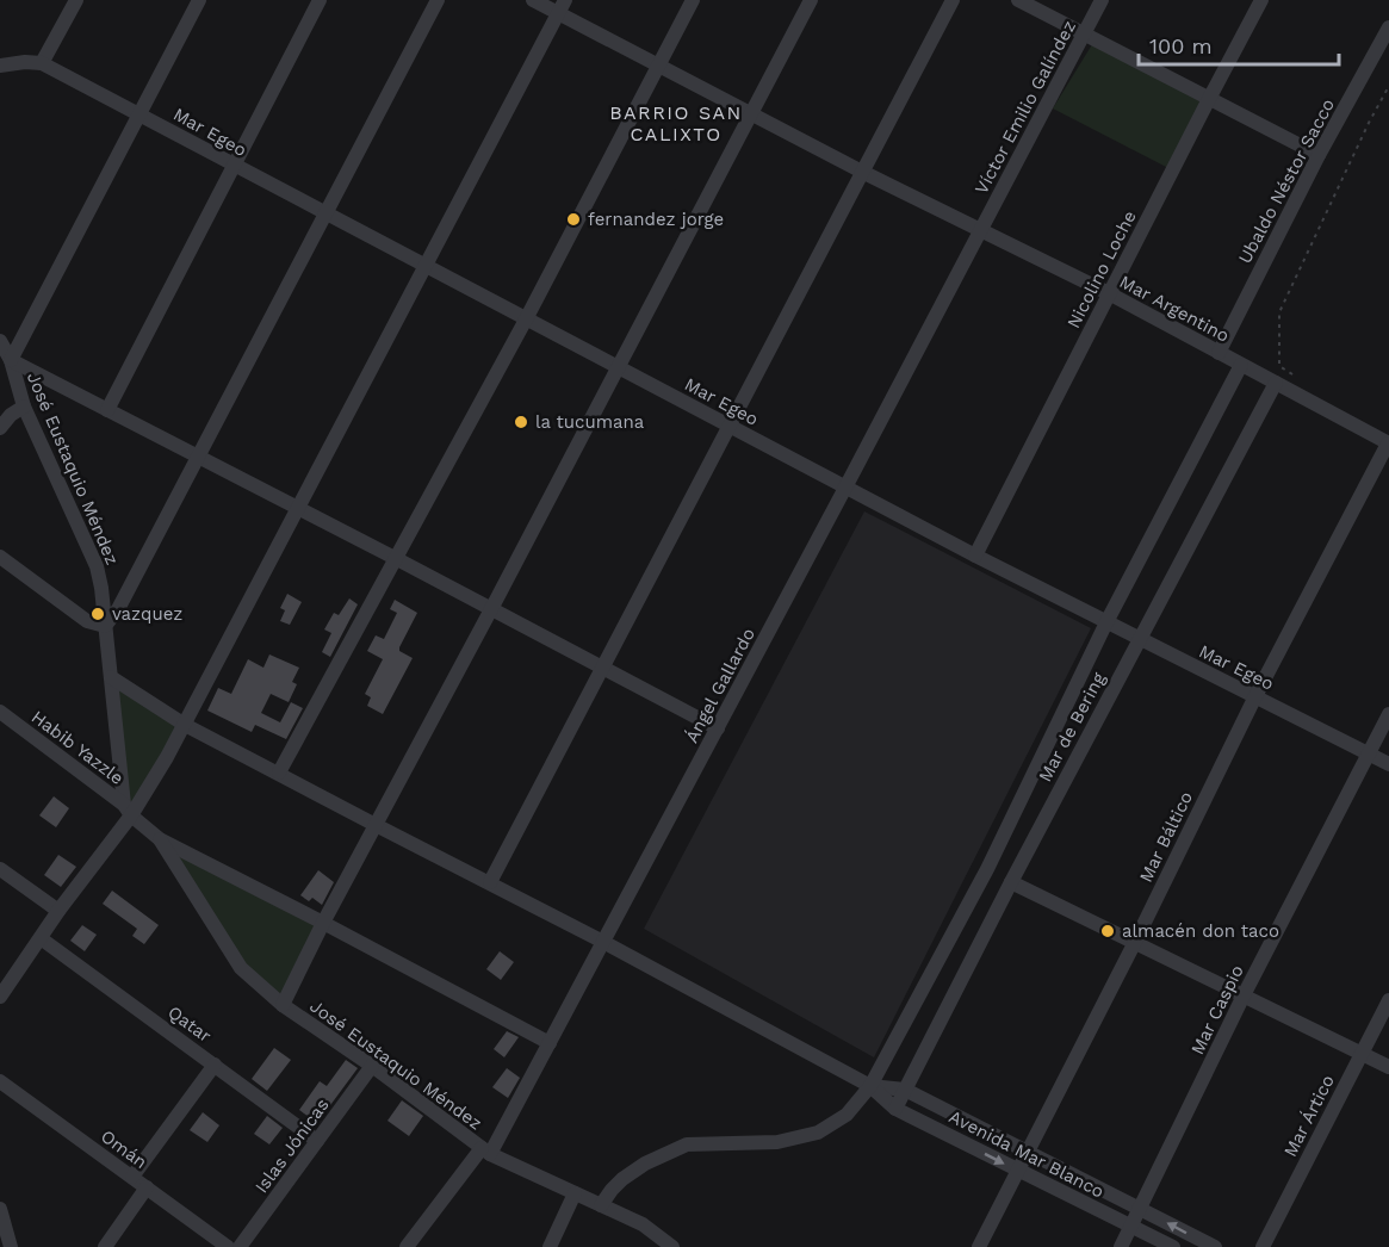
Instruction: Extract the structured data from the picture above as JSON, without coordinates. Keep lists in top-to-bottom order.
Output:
{
  "streets": {
    "street": [
      "Víctor Emilio Galíndez",
      "Mar Egeo",
      "Ubaldo Néstor Sacco",
      "Nicolino Loche",
      "Mar Argentino",
      "José Eustaquio Méndez",
      "Ángel Gallardo",
      "Mar de Bering",
      "Habib Yazzle",
      "Mar Báltico",
      "Mar Caspio",
      "Qatar",
      "Mar Ártico",
      "Islas Jónicas",
      "Omán",
      "Avenida Mar Blanco"
    ]
  },
  "crossings": [
    ["Víctor Emilio Galíndez", "Mar Argentino"],
    ["Víctor Emilio Galíndez", "Ángel Gallardo"],
    ["Mar Egeo", "Nicolino Loche"],
    ["Mar Egeo", "Ángel Gallardo"],
    ["Mar Egeo", "Mar de Bering"],
    ["Mar Egeo", "Mar Báltico"],
    ["Mar Egeo", "Mar Caspio"],
    ["Ubaldo Néstor Sacco", "Mar Argentino"],
    ["Nicolino Loche", "Mar Argentino"],
    ["Mar Argentino", "Ángel Gallardo"],
    ["Mar Argentino", "Mar de Bering"],
    ["Mar Argentino", "Mar Báltico"],
    ["José Eustaquio Méndez", "Ángel Gallardo"],
    ["José Eustaquio Méndez", "Habib Yazzle"],
    ["José Eustaquio Méndez", "Islas Jónicas"],
    ["Mar de Bering", "Avenida Mar Blanco"],
    ["Mar Báltico", "Avenida Mar Blanco"],
    ["Mar Caspio", "Avenida Mar Blanco"],
    ["Qatar", "Islas Jónicas"]
  ],
  "districts": ["BARRIO SAN CALIXTO"],
  "places": [
    "fernandez jorge",
    "la tucumana",
    "vazquez",
    "almacén don taco"
  ],
  "scale_bar": "100 m"
}
